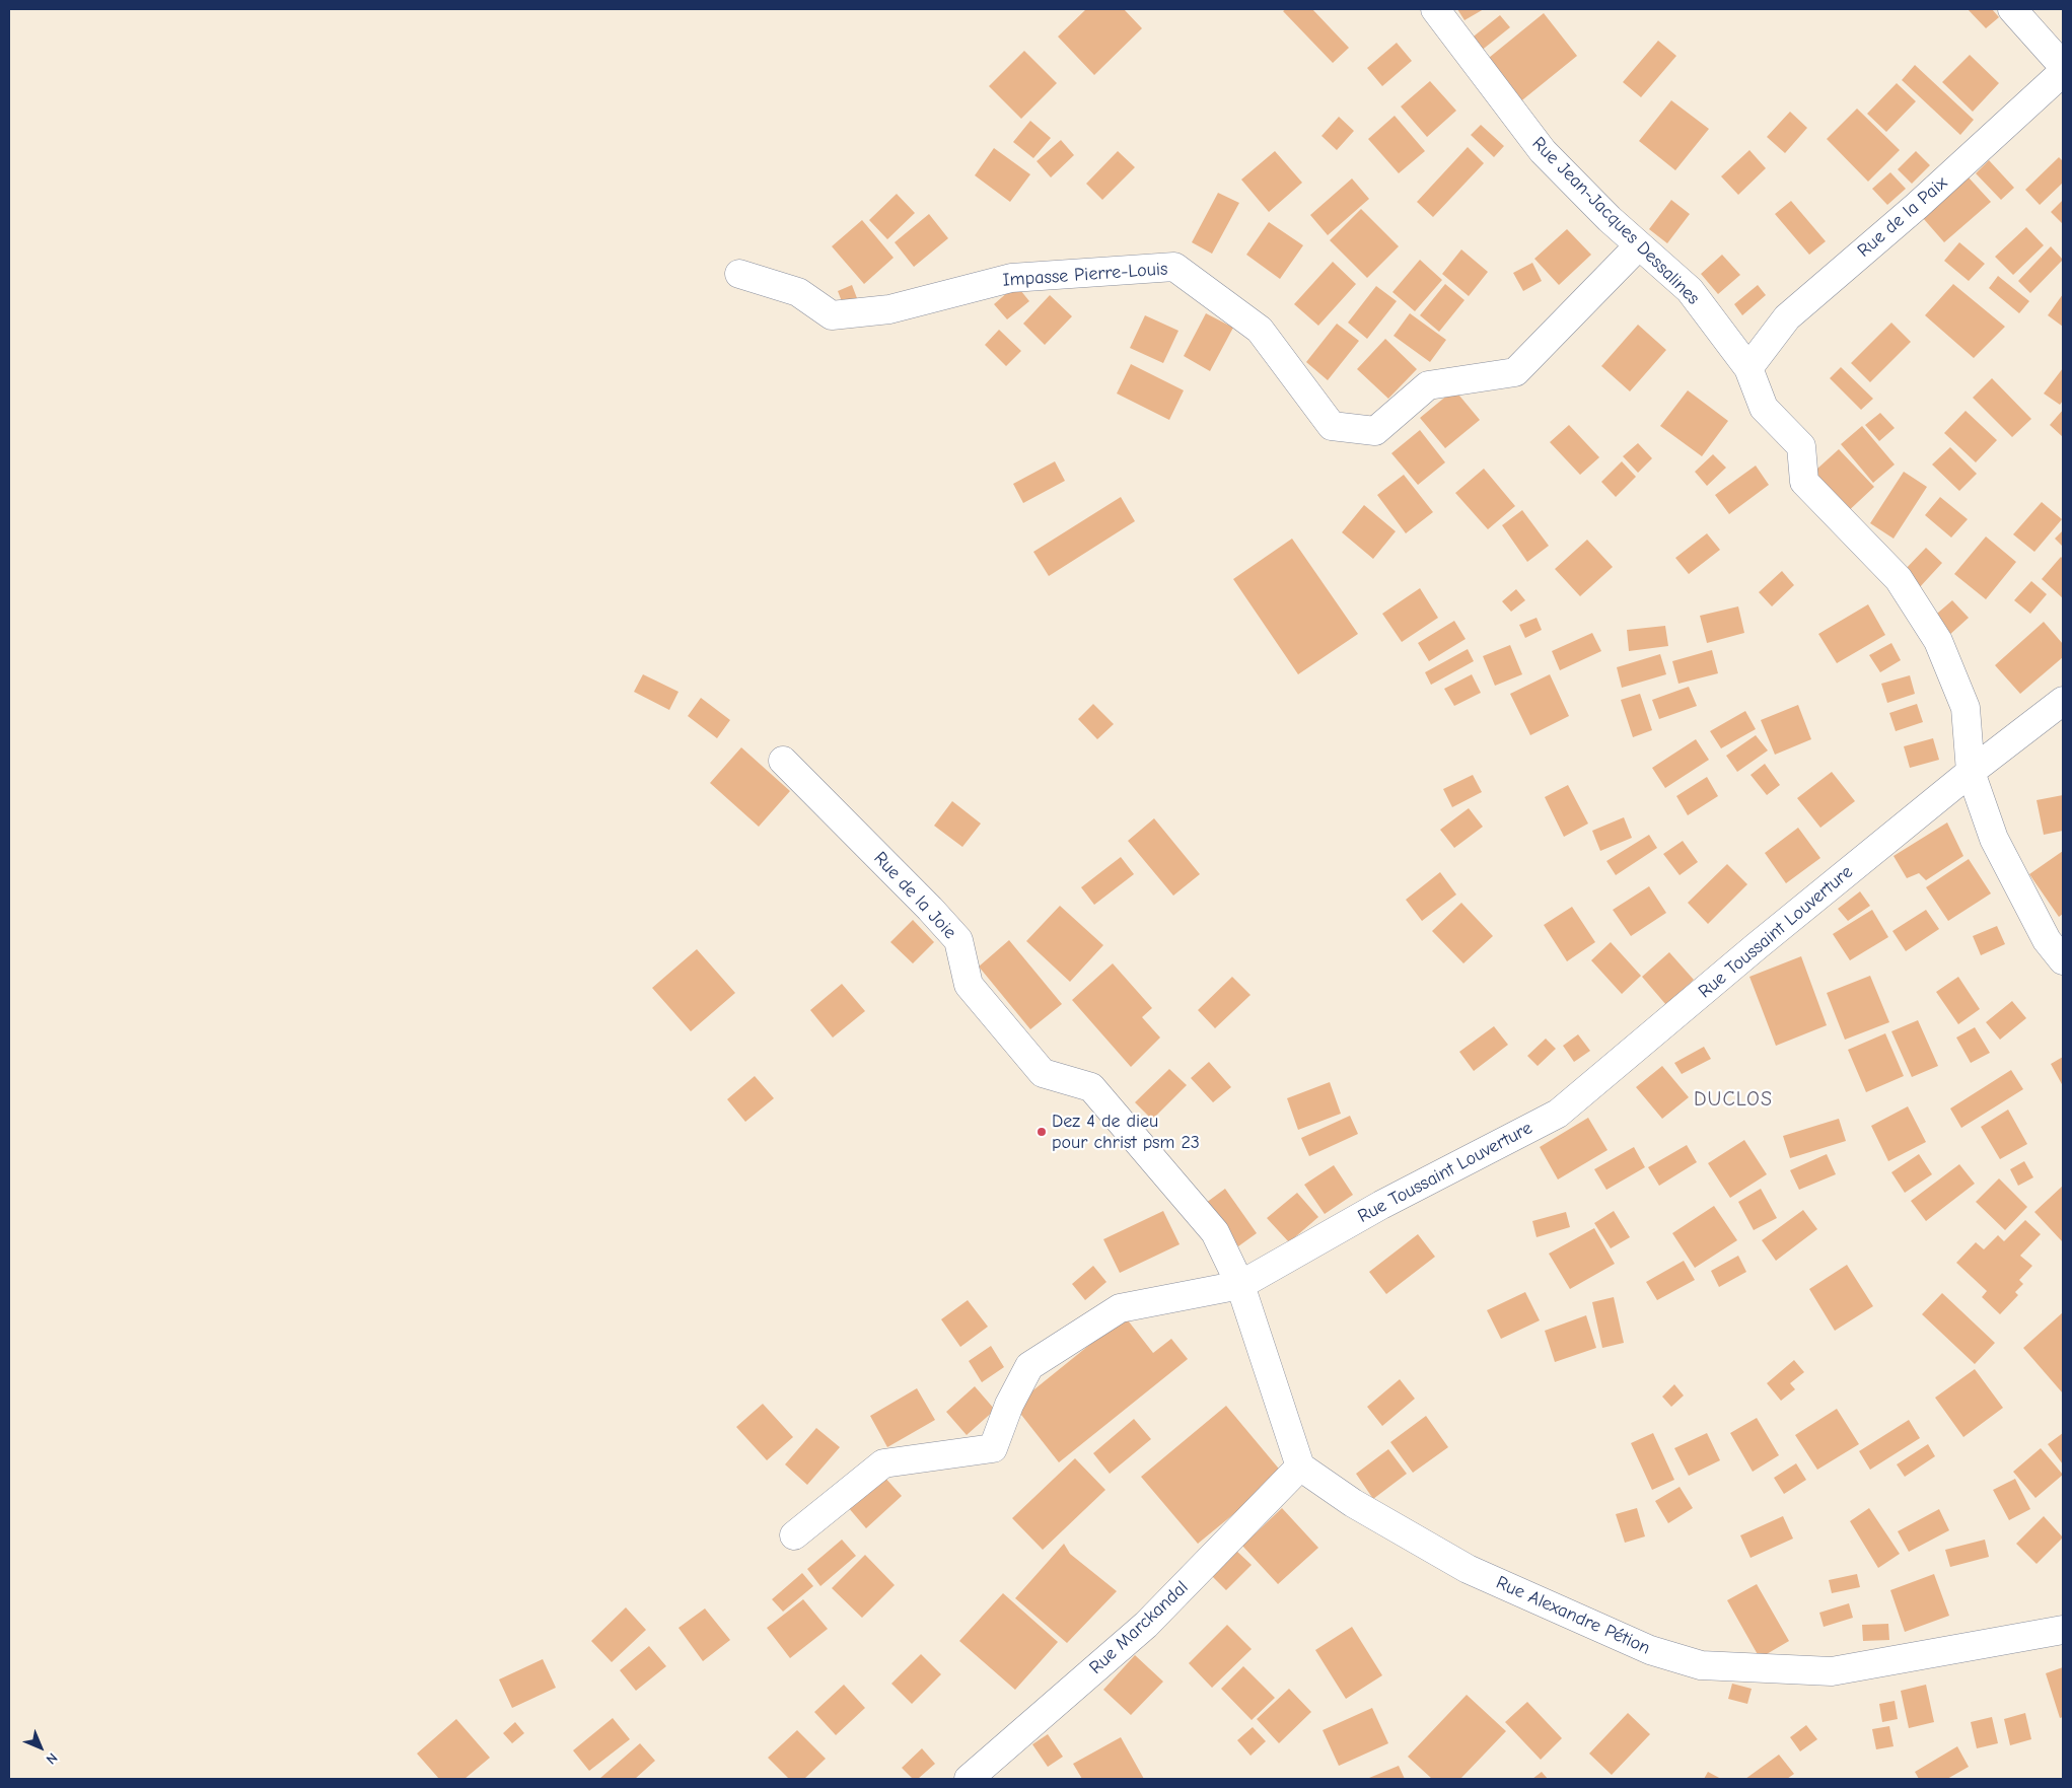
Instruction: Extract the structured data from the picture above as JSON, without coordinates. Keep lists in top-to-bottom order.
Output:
{
  "streets": {
    "street": [
      "Rue de la Paix",
      "Rue Jean-Jacques Dessalines",
      "Impasse Pierre-Louis",
      "Rue de la Joie",
      "Rue Toussaint Louverture",
      "Rue Alexandre Pétion",
      "Rue Marckandal"
    ]
  },
  "crossings": [
    ["Rue de la Paix", "Rue Jean-Jacques Dessalines"],
    ["Rue Jean-Jacques Dessalines", "Impasse Pierre-Louis"],
    ["Rue Jean-Jacques Dessalines", "Rue Toussaint Louverture"],
    ["Rue de la Joie", "Rue Toussaint Louverture"],
    ["Rue Alexandre Pétion", "Rue Marckandal"]
  ],
  "districts": ["DUCLOS"],
  "places": ["Dez 4 de dieu pour christ psm 23"],
  "north": "bottom right"
}
